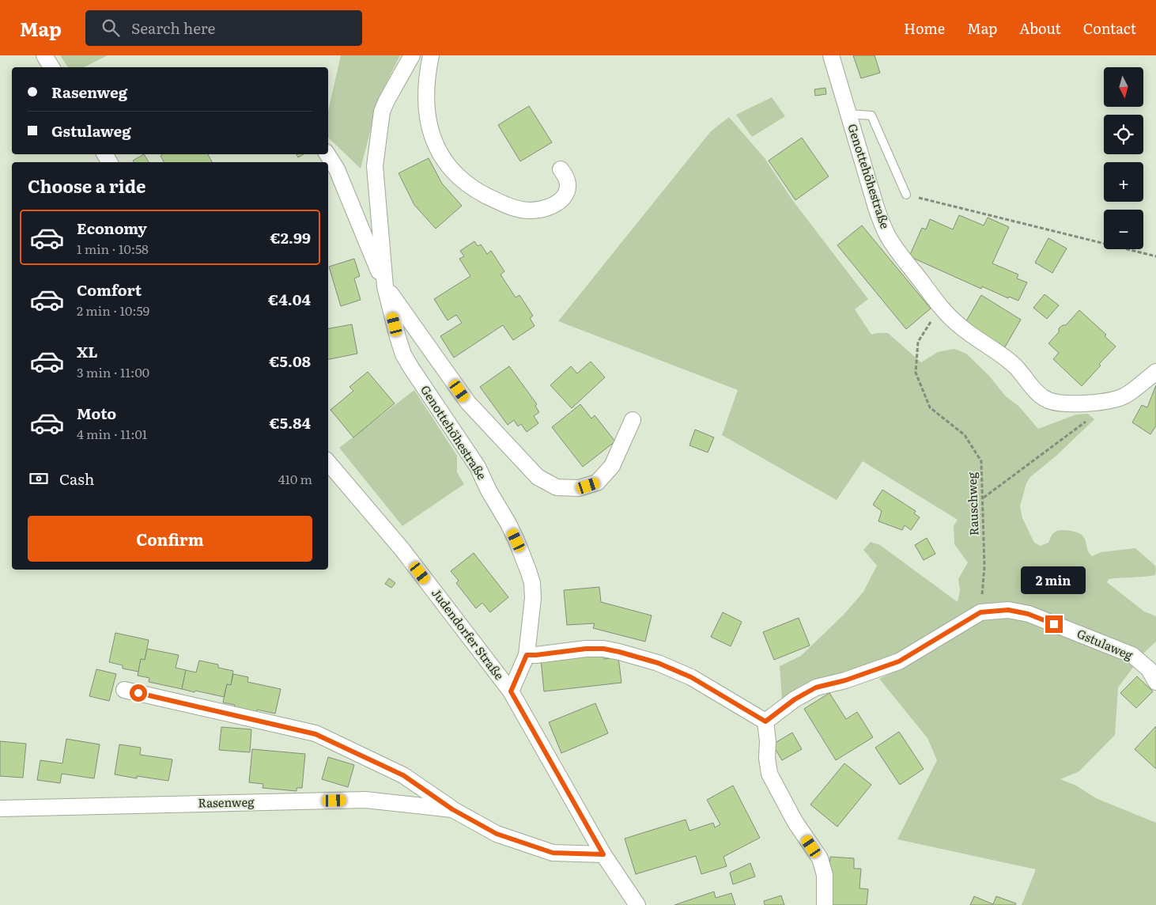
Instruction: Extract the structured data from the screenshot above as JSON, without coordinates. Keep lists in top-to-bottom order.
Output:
{
  "streets": {
    "street": [
      "Genottehöhestraße",
      "Judendorfer Straße",
      "Gstulaweg",
      "Rasenweg"
    ],
    "path": ["Rauschweg"]
  },
  "crossings": [
    ["Genottehöhestraße", "Rauschweg"],
    ["Genottehöhestraße", "Judendorfer Straße"],
    ["Rauschweg", "Gstulaweg"],
    ["Judendorfer Straße", "Rasenweg"]
  ],
  "north": "bottom",
  "page": {
    "header": "Map",
    "search": "Search here",
    "nav": [
      "Home",
      "Map",
      "About",
      "Contact"
    ],
    "map_buttons": ["+", "−"],
    "banner": ["Rasenweg", "Gstulaweg"],
    "heading": "Choose a ride",
    "list": [
      {
        "name": "Economy",
        "note": "1 min · 10:58",
        "value": "€2.99"
      },
      {
        "name": "Comfort",
        "note": "2 min · 10:59",
        "value": "€4.04"
      },
      {
        "name": "XL",
        "note": "3 min · 11:00",
        "value": "€5.08"
      },
      {
        "name": "Moto",
        "note": "4 min · 11:01",
        "value": "€5.84"
      }
    ],
    "pay": ["Cash", "410 m"],
    "buttons": "Confirm",
    "bubble": "2 min"
  }
}
